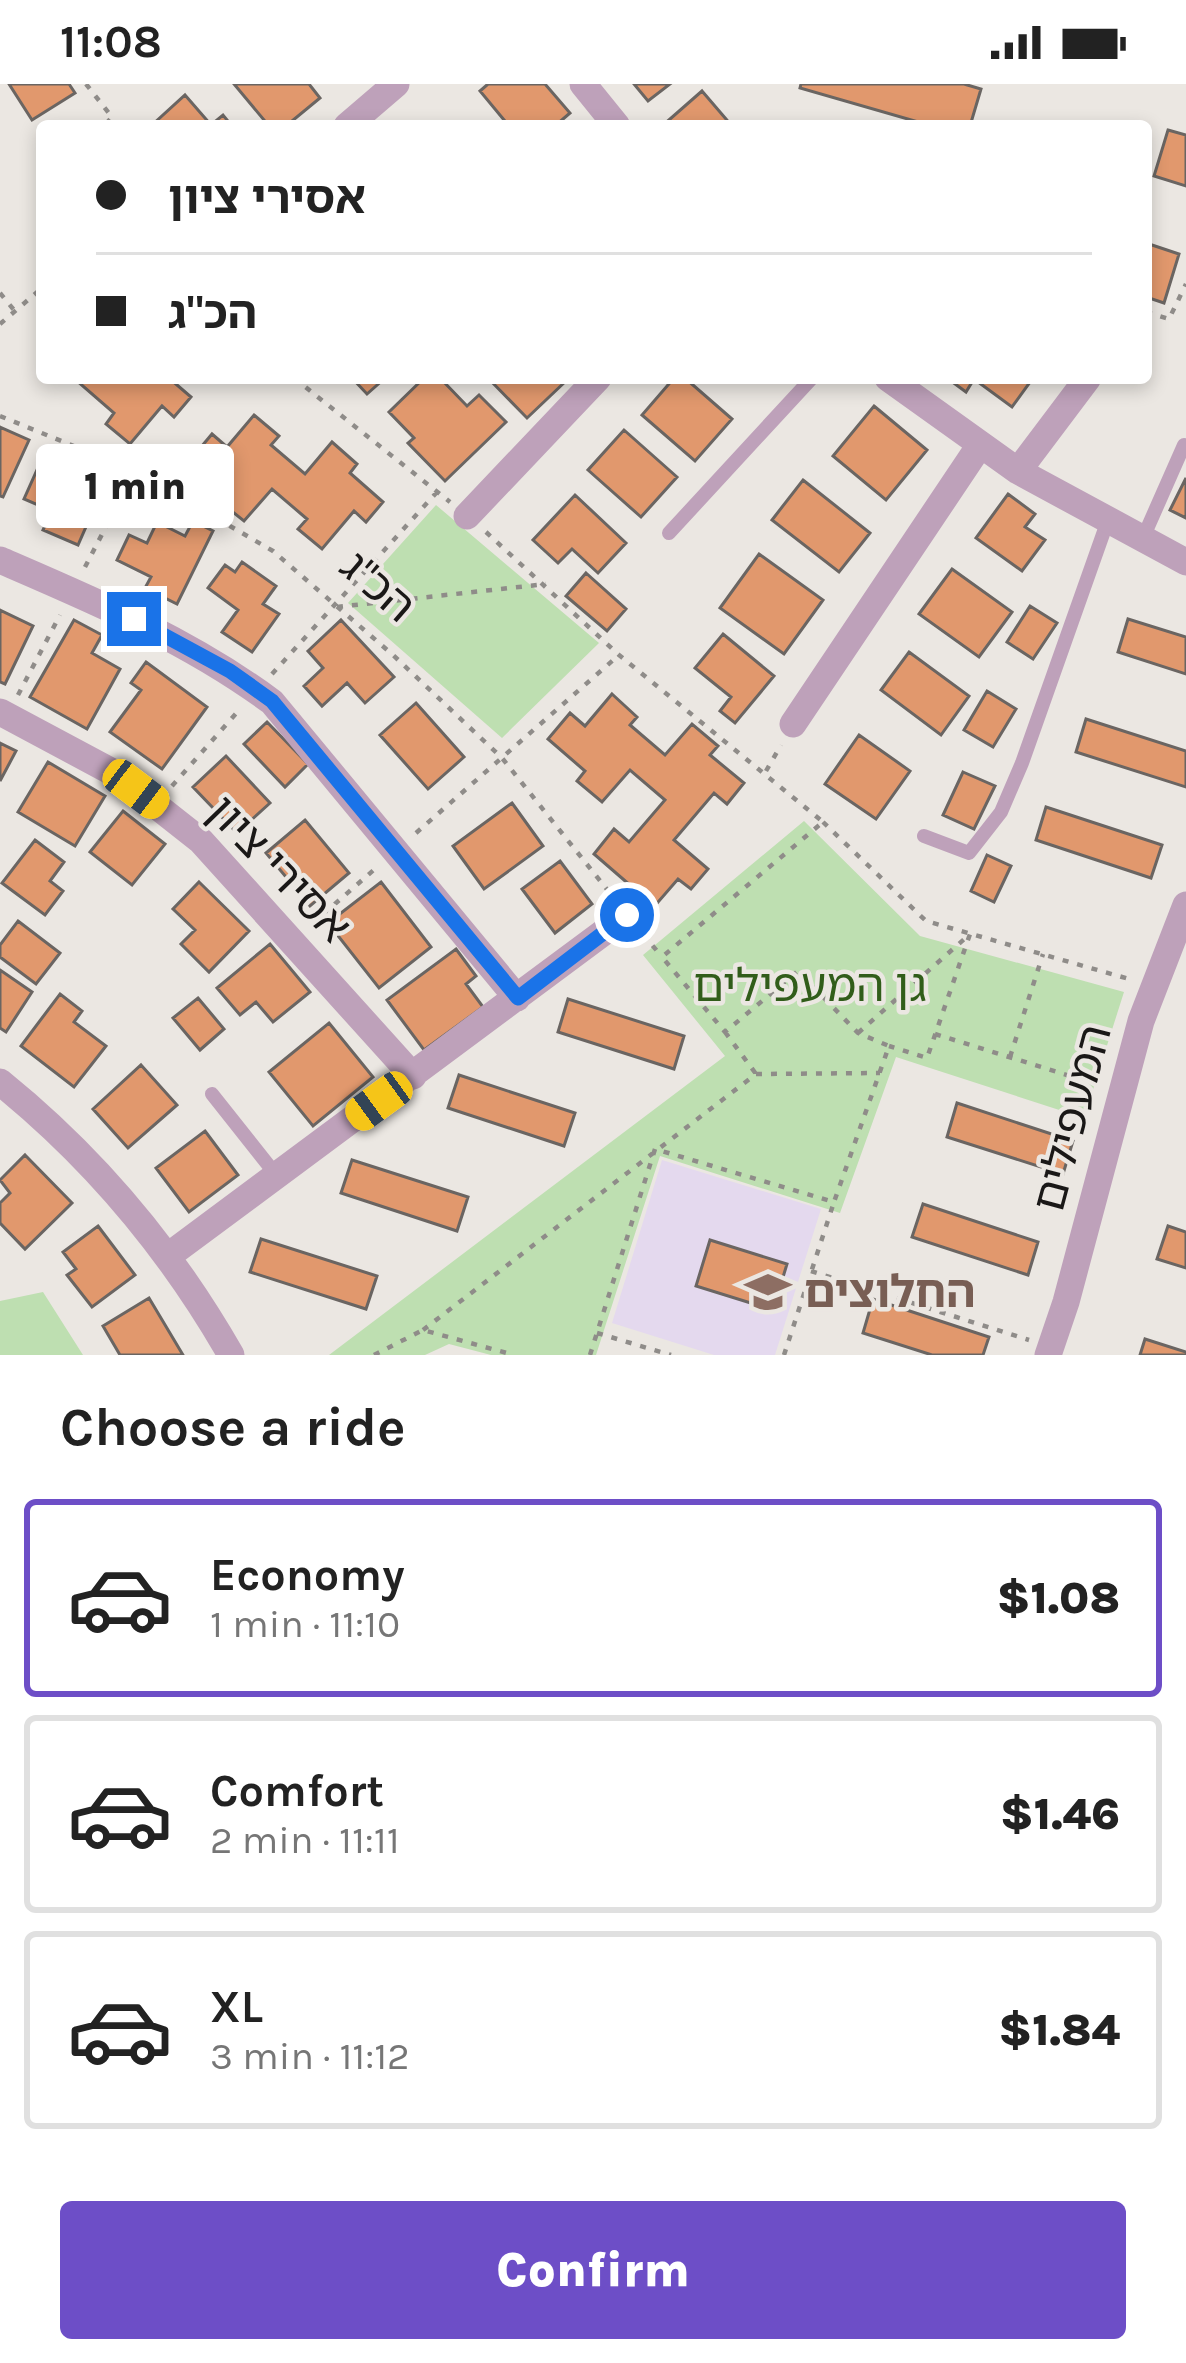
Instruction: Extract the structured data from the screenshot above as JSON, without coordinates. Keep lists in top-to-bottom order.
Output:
{
  "streets": {
    "street": ["אסירי ציון", "המעפילים"],
    "path": ["הכ\"ג"]
  },
  "parks": ["גן המעפילים"],
  "places": {
    "school or university": ["החלוצים"]
  },
  "page": {
    "status": "11:08",
    "banner": ["אסירי ציון", "הכ\"ג"],
    "bubble": "1 min",
    "heading": "Choose a ride",
    "list": [
      {
        "name": "Economy",
        "note": "1 min · 11:10",
        "value": "$1.08"
      },
      {
        "name": "Comfort",
        "note": "2 min · 11:11",
        "value": "$1.46"
      },
      {
        "name": "XL",
        "note": "3 min · 11:12",
        "value": "$1.84"
      }
    ],
    "buttons": "Confirm"
  }
}
